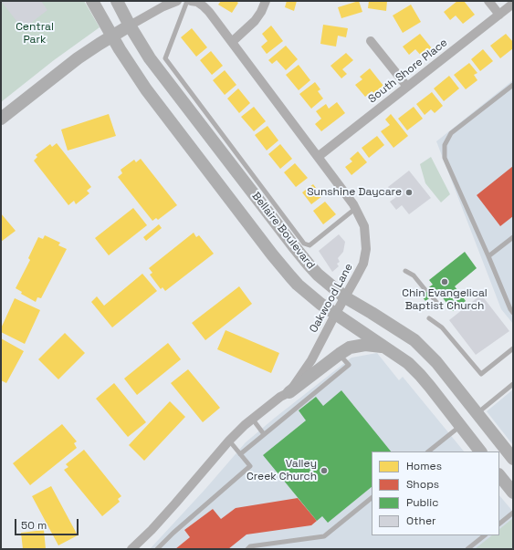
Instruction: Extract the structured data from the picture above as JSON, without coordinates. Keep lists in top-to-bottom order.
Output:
{
  "streets": {
    "main road": ["Bellaire Boulevard"],
    "street": ["South Shore Place", "Oakwood Lane"]
  },
  "crossings": [
    ["South Shore Place", "Oakwood Lane"],
    ["Bellaire Boulevard", "Oakwood Lane"]
  ],
  "parks": ["Central Park"],
  "places": ["Sunshine Daycare", "Chin Evangelical Baptist Church", "Valley Creek Church"],
  "legend": [
    "Homes",
    "Shops",
    "Public",
    "Other"
  ],
  "scale_bar": "50 m"
}
